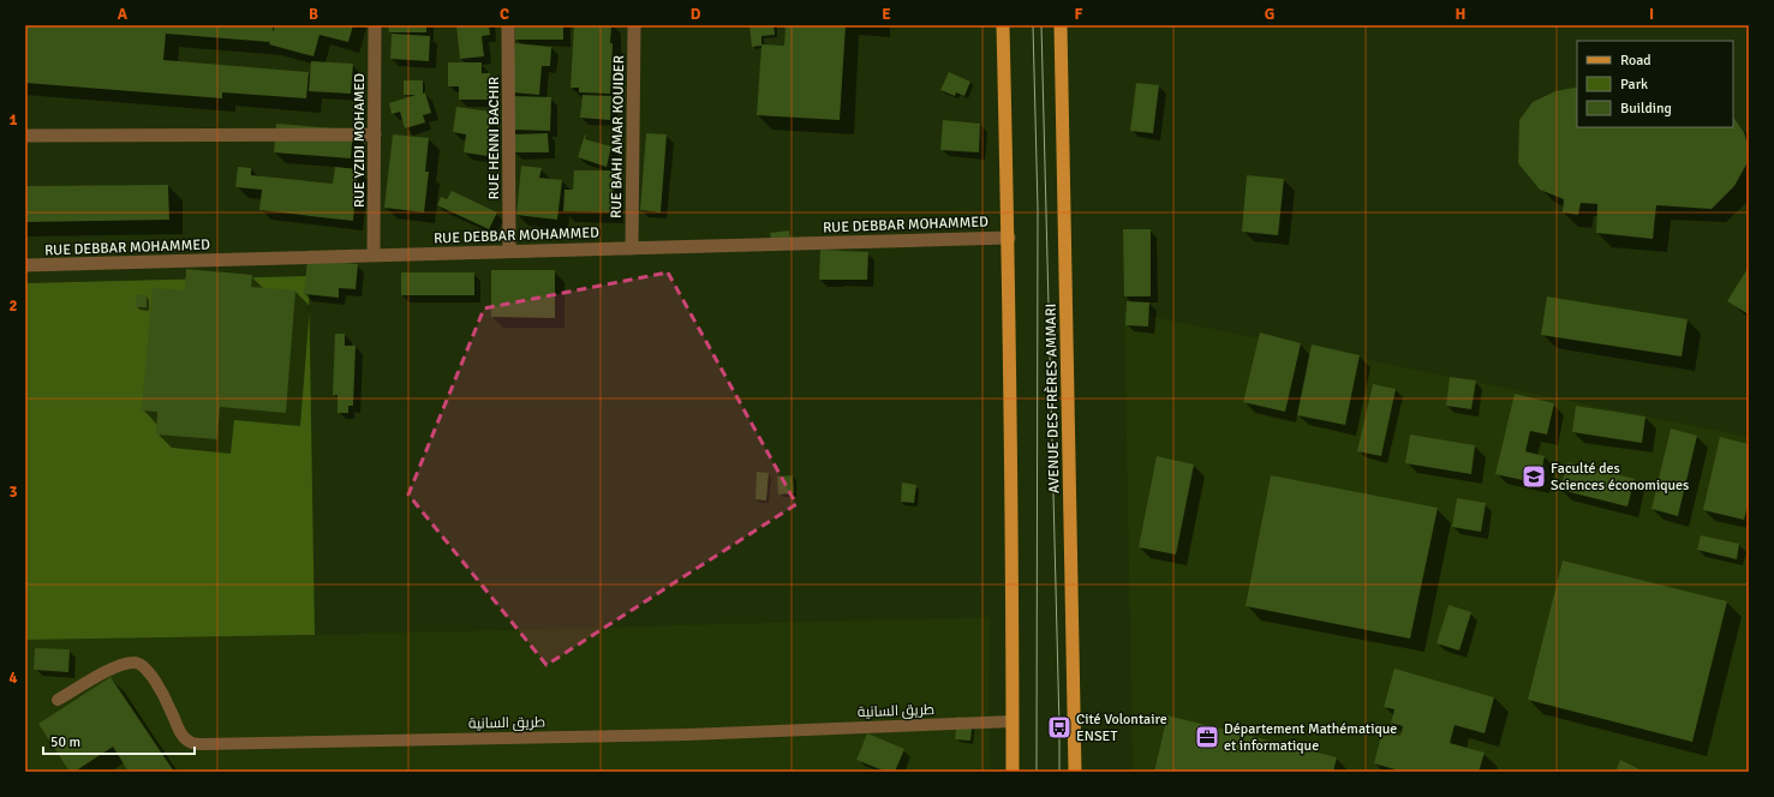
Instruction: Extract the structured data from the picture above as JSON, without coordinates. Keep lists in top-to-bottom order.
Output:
{
  "streets": {
    "main road": ["AVENUE DES FRÈRES AMMARI"],
    "street": [
      "RUE BAHI AMAR KOUIDER",
      "RUE HENNI BACHIR",
      "RUE YZIDI MOHAMED",
      "RUE DEBBAR MOHAMMED"
    ],
    "lane": ["طريق السانية"]
  },
  "crossings": [
    ["RUE BAHI AMAR KOUIDER", "RUE DEBBAR MOHAMMED"],
    ["RUE HENNI BACHIR", "RUE DEBBAR MOHAMMED"],
    ["RUE YZIDI MOHAMED", "RUE DEBBAR MOHAMMED"]
  ],
  "places": {
    "school or university": ["Faculté des Sciences économiques"],
    "bus stop": ["Cité Volontaire ENSET"],
    "office": ["Département Mathématique et informatique"]
  },
  "legend": ["Road", "Park", "Building"],
  "scale_bar": "50 m",
  "grid": {
    "columns": [
      "A",
      "B",
      "C",
      "D",
      "E",
      "F",
      "G",
      "H",
      "I"
    ],
    "rows": [
      "1",
      "2",
      "3",
      "4"
    ]
  }
}
